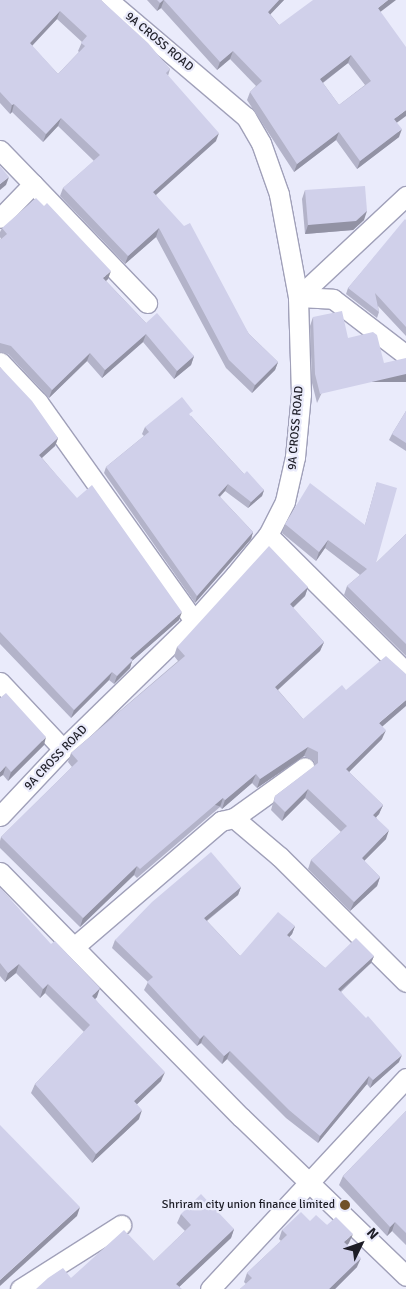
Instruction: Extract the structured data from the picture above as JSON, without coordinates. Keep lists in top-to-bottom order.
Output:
{
  "streets": {
    "street": ["9A CROSS ROAD"]
  },
  "places": ["Shriram city union finance limited"],
  "north": "top right"
}
